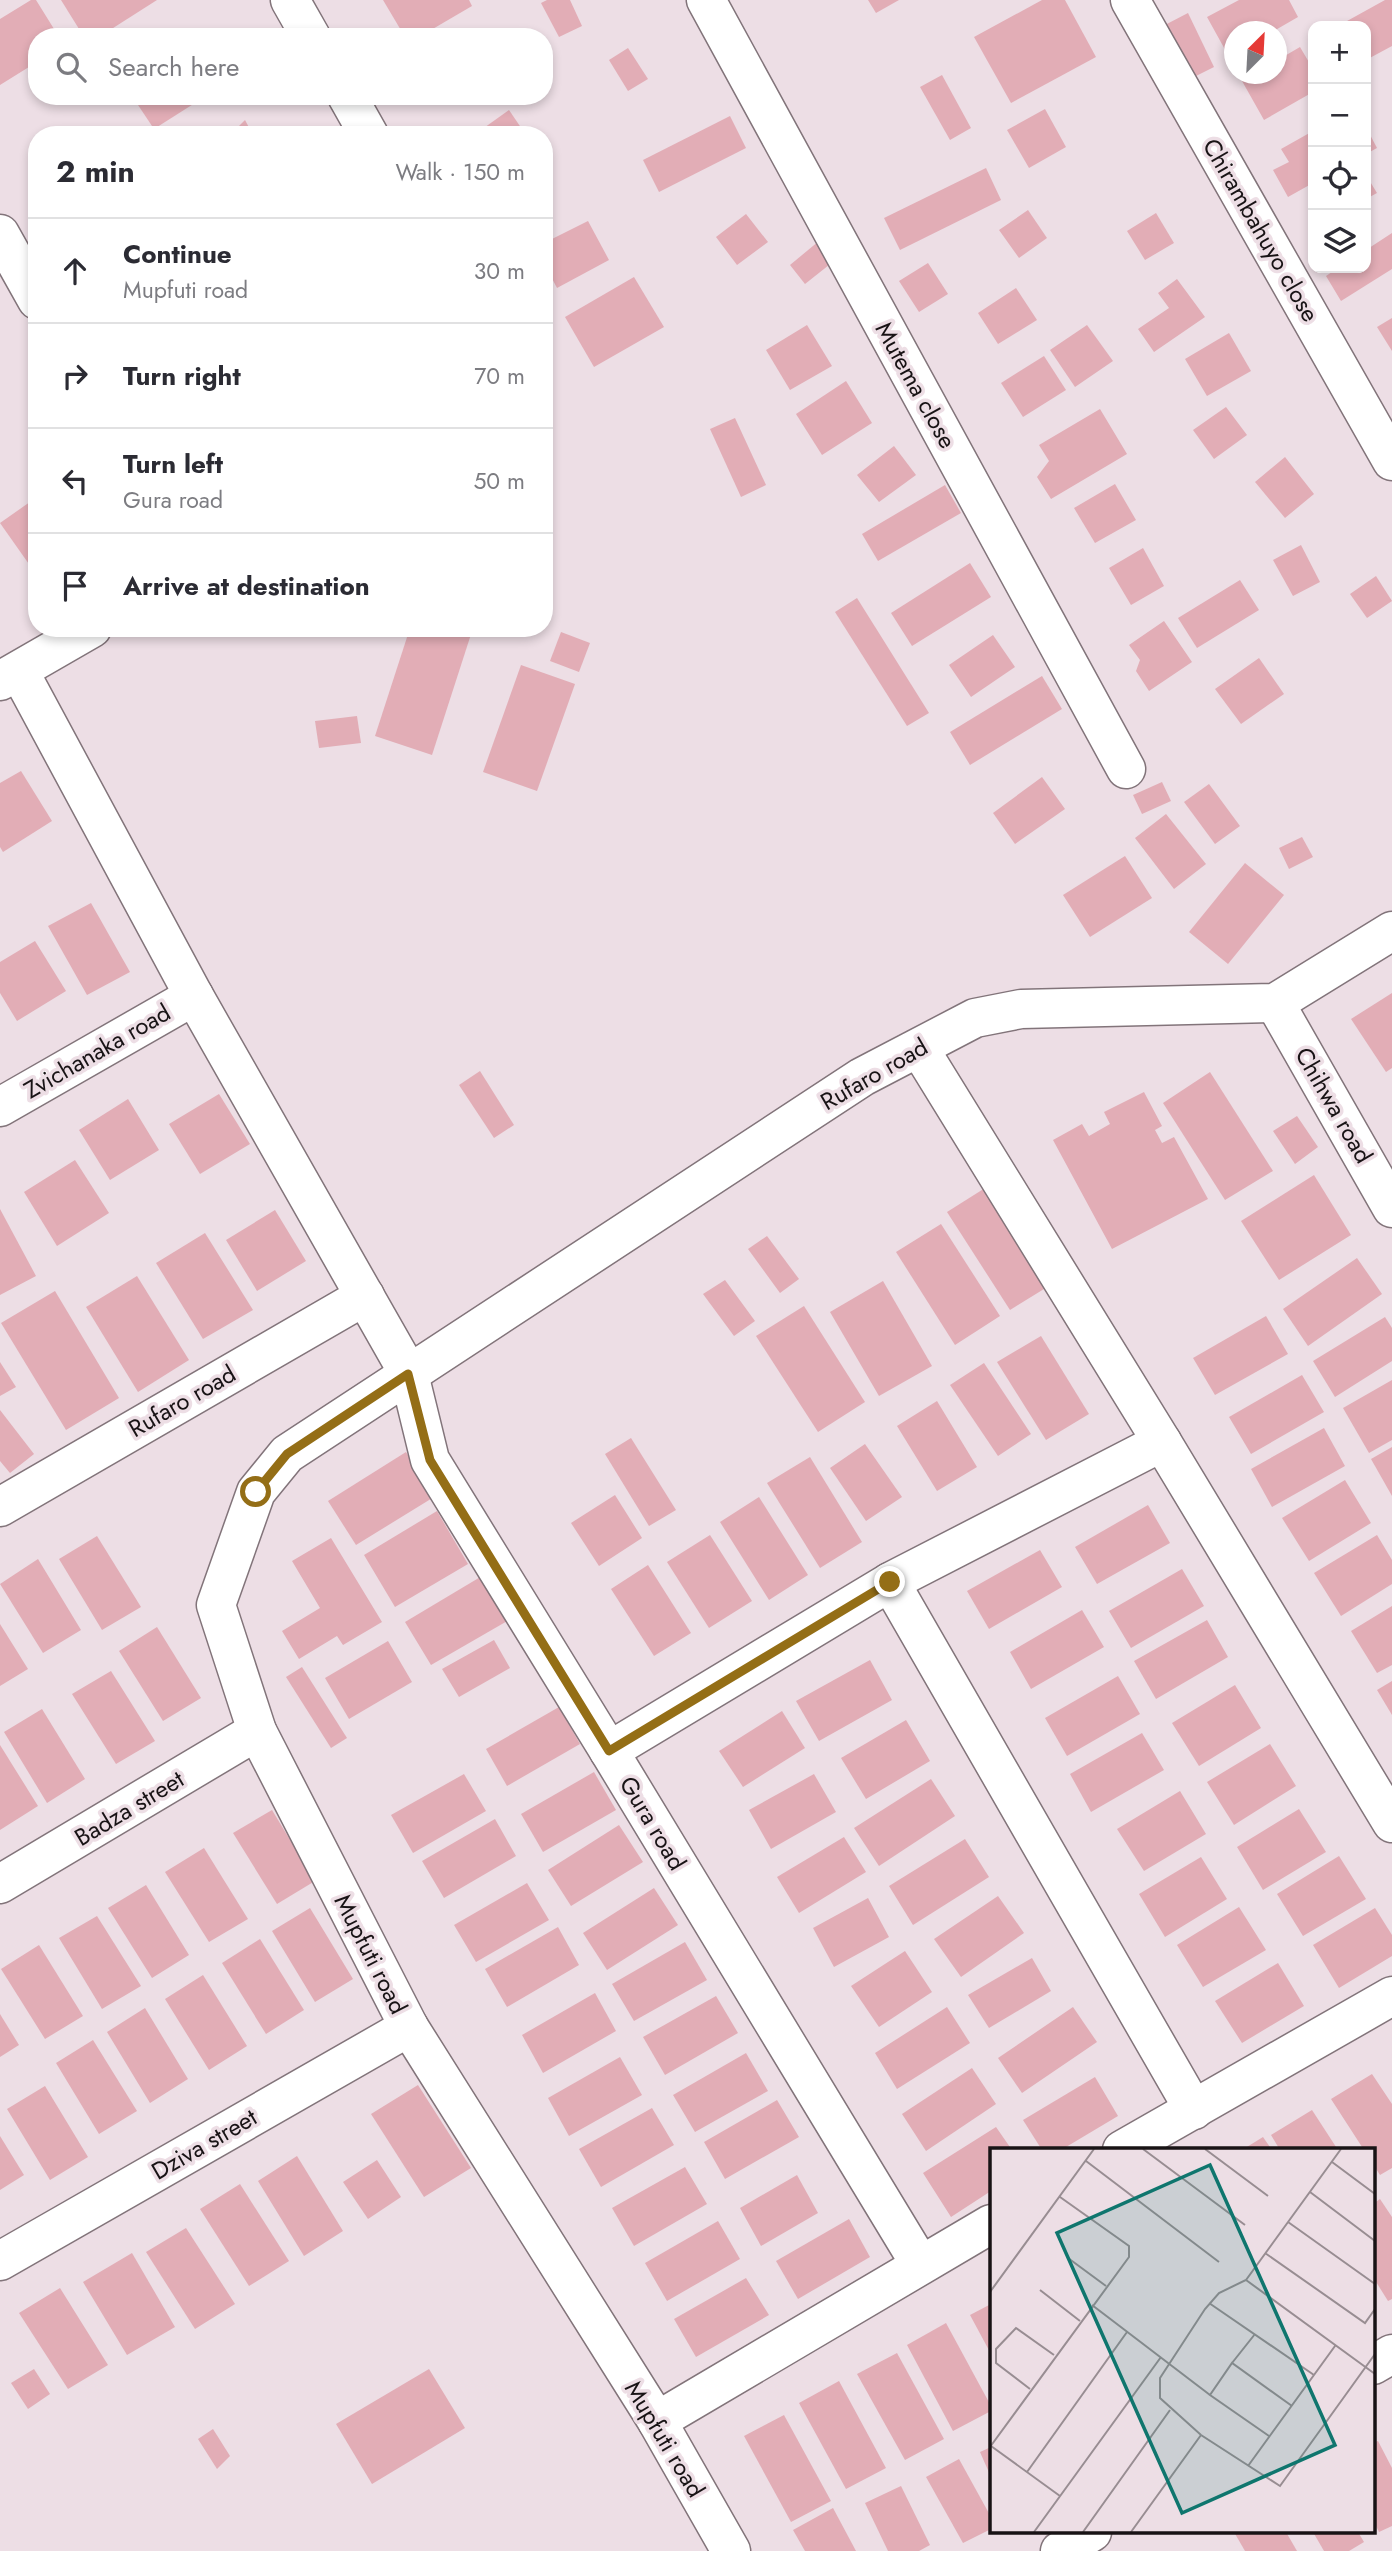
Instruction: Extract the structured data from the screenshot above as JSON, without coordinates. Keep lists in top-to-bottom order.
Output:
{
  "streets": {
    "street": [
      "Chirambahuyo close",
      "Mutema close",
      "Zvichanaka road",
      "Rufaro road",
      "Chihwa road",
      "Badza street",
      "Gura road",
      "Mupfuti road",
      "Dziva street"
    ]
  },
  "crossings": [
    ["Rufaro road", "Chihwa road"],
    ["Rufaro road", "Mupfuti road"],
    ["Badza street", "Mupfuti road"],
    ["Mupfuti road", "Dziva street"]
  ],
  "north": "top right",
  "page": {
    "map_buttons": ["+", "−"],
    "search": "Search here",
    "heading": ["2 min", "Walk · 150 m"],
    "list": [
      ["Continue", "Mupfuti road", "30 m"],
      ["Turn right", "70 m"],
      ["Turn left", "Gura road", "50 m"],
      "Arrive at destination"
    ]
  }
}
